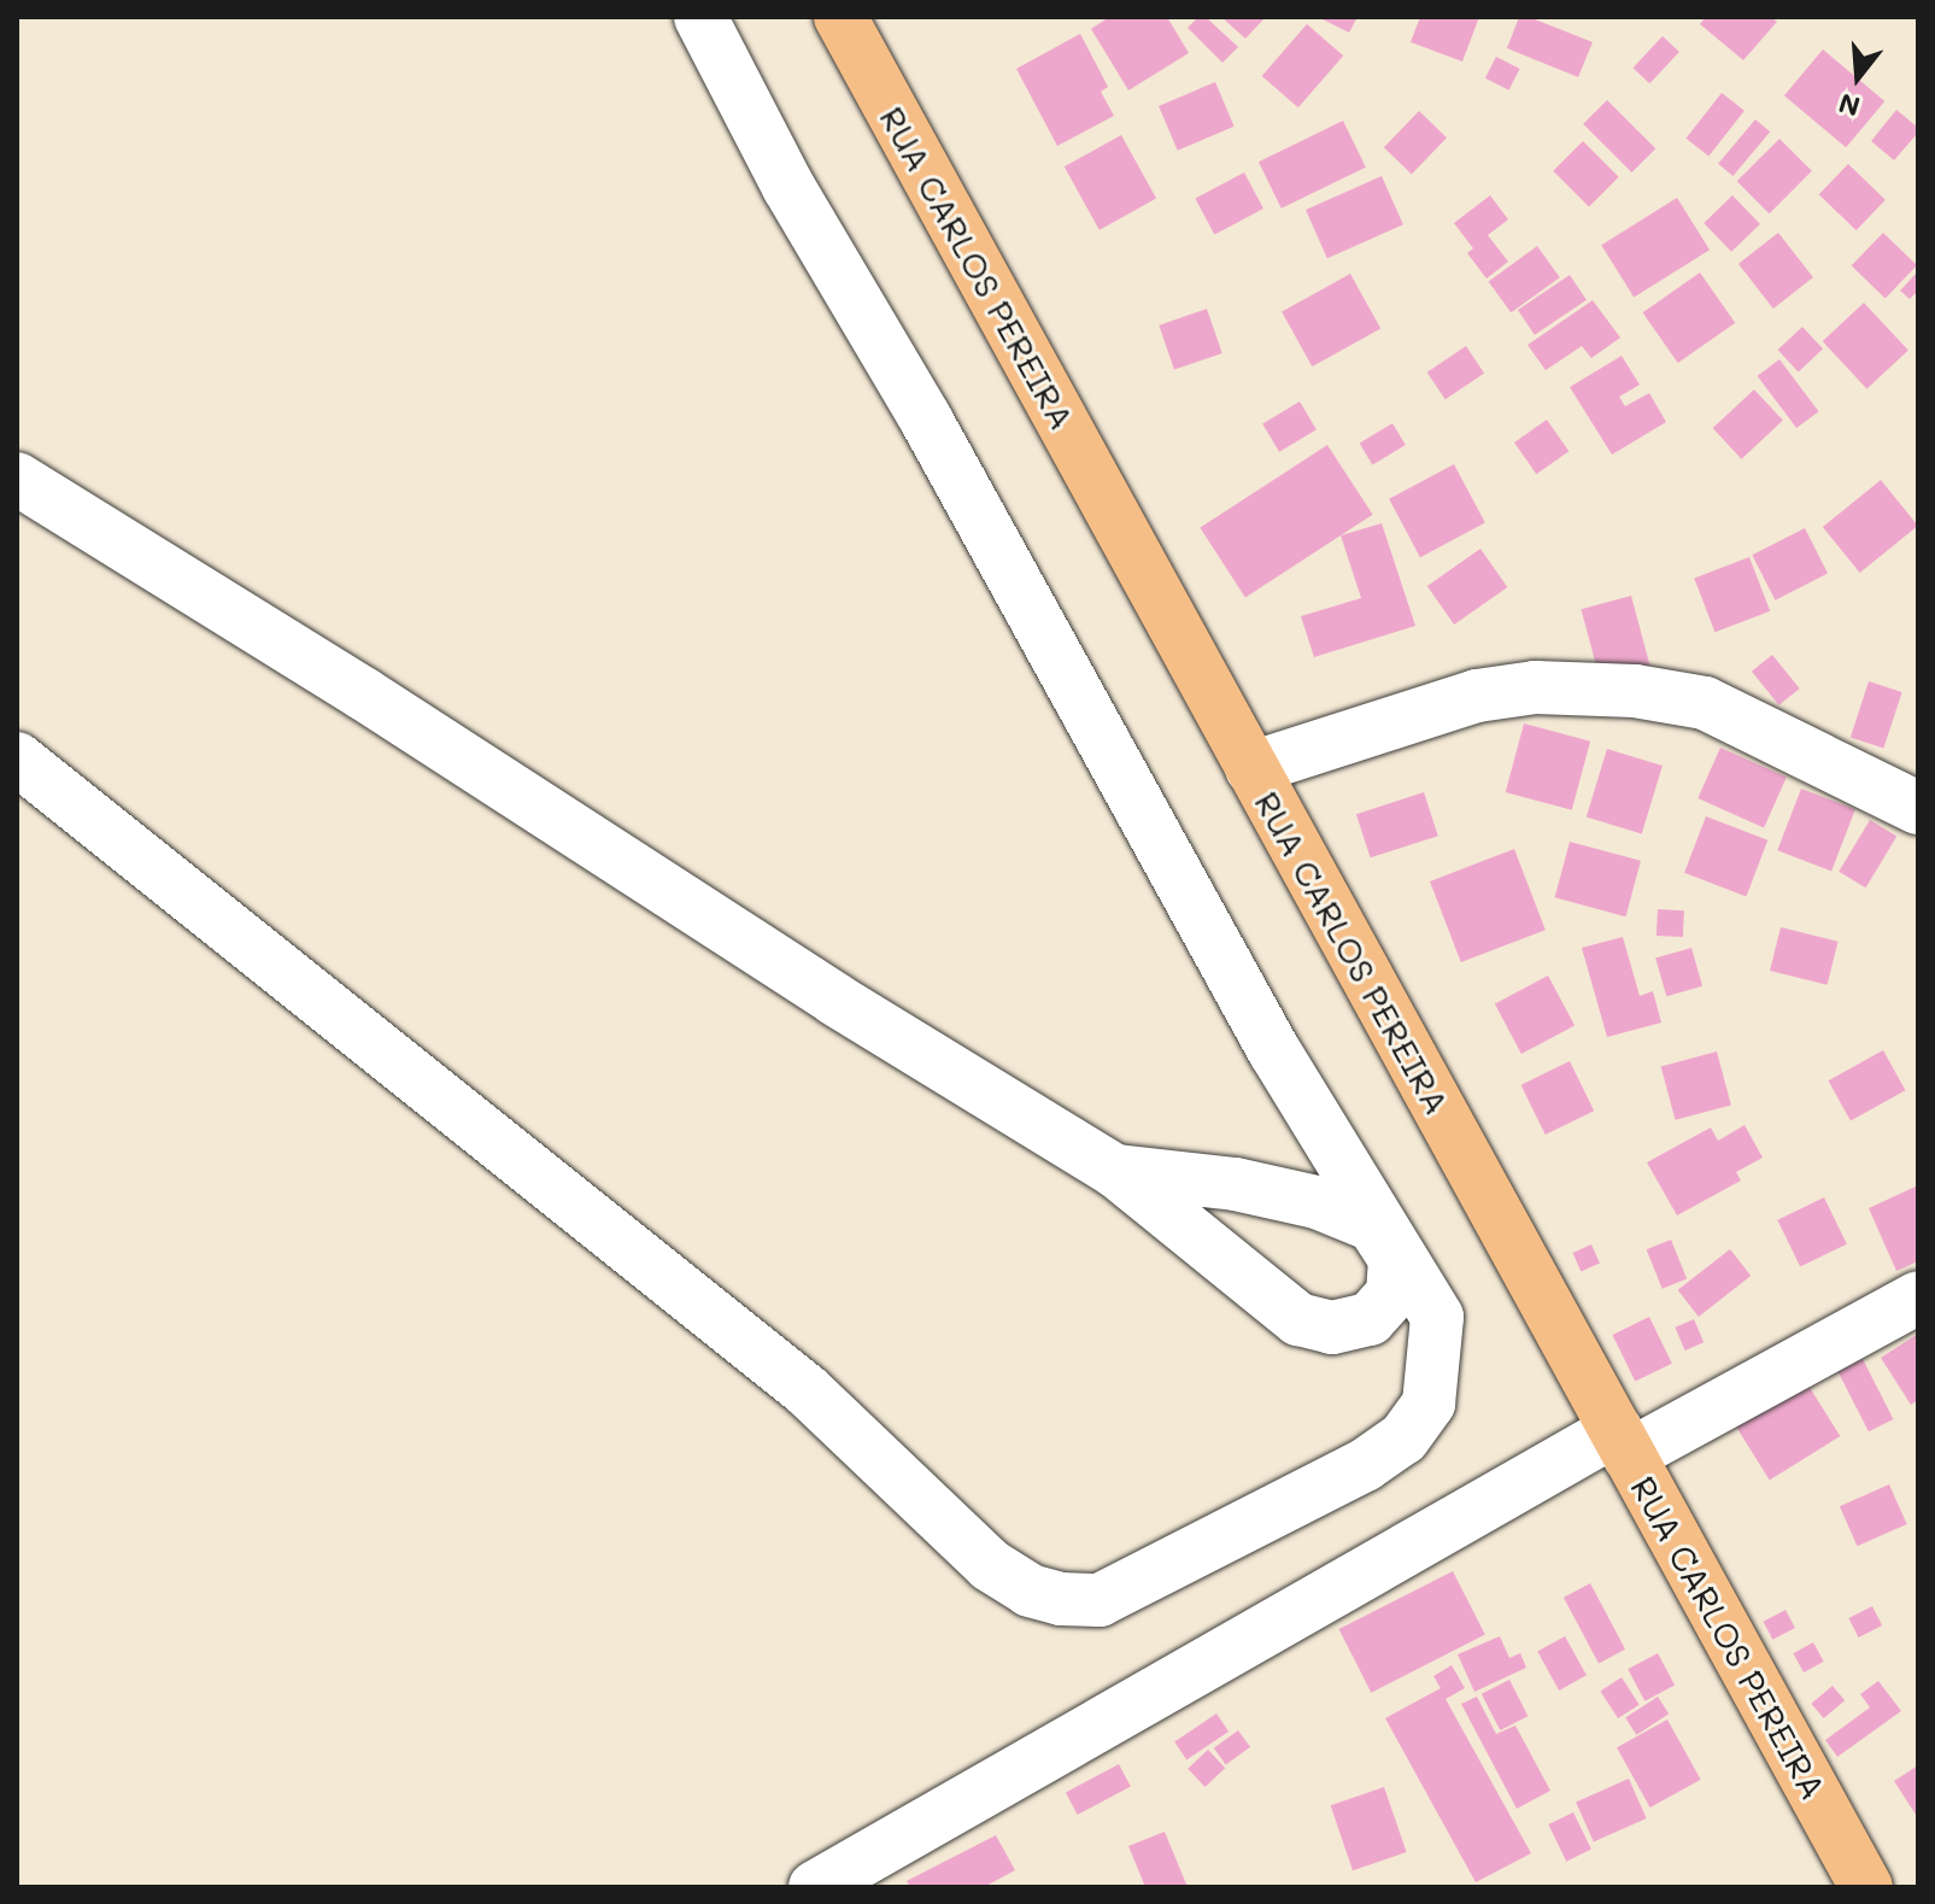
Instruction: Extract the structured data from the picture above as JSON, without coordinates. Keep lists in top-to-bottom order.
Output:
{
  "streets": {
    "main road": ["RUA CARLOS PEREIRA"]
  },
  "north": "bottom"
}
